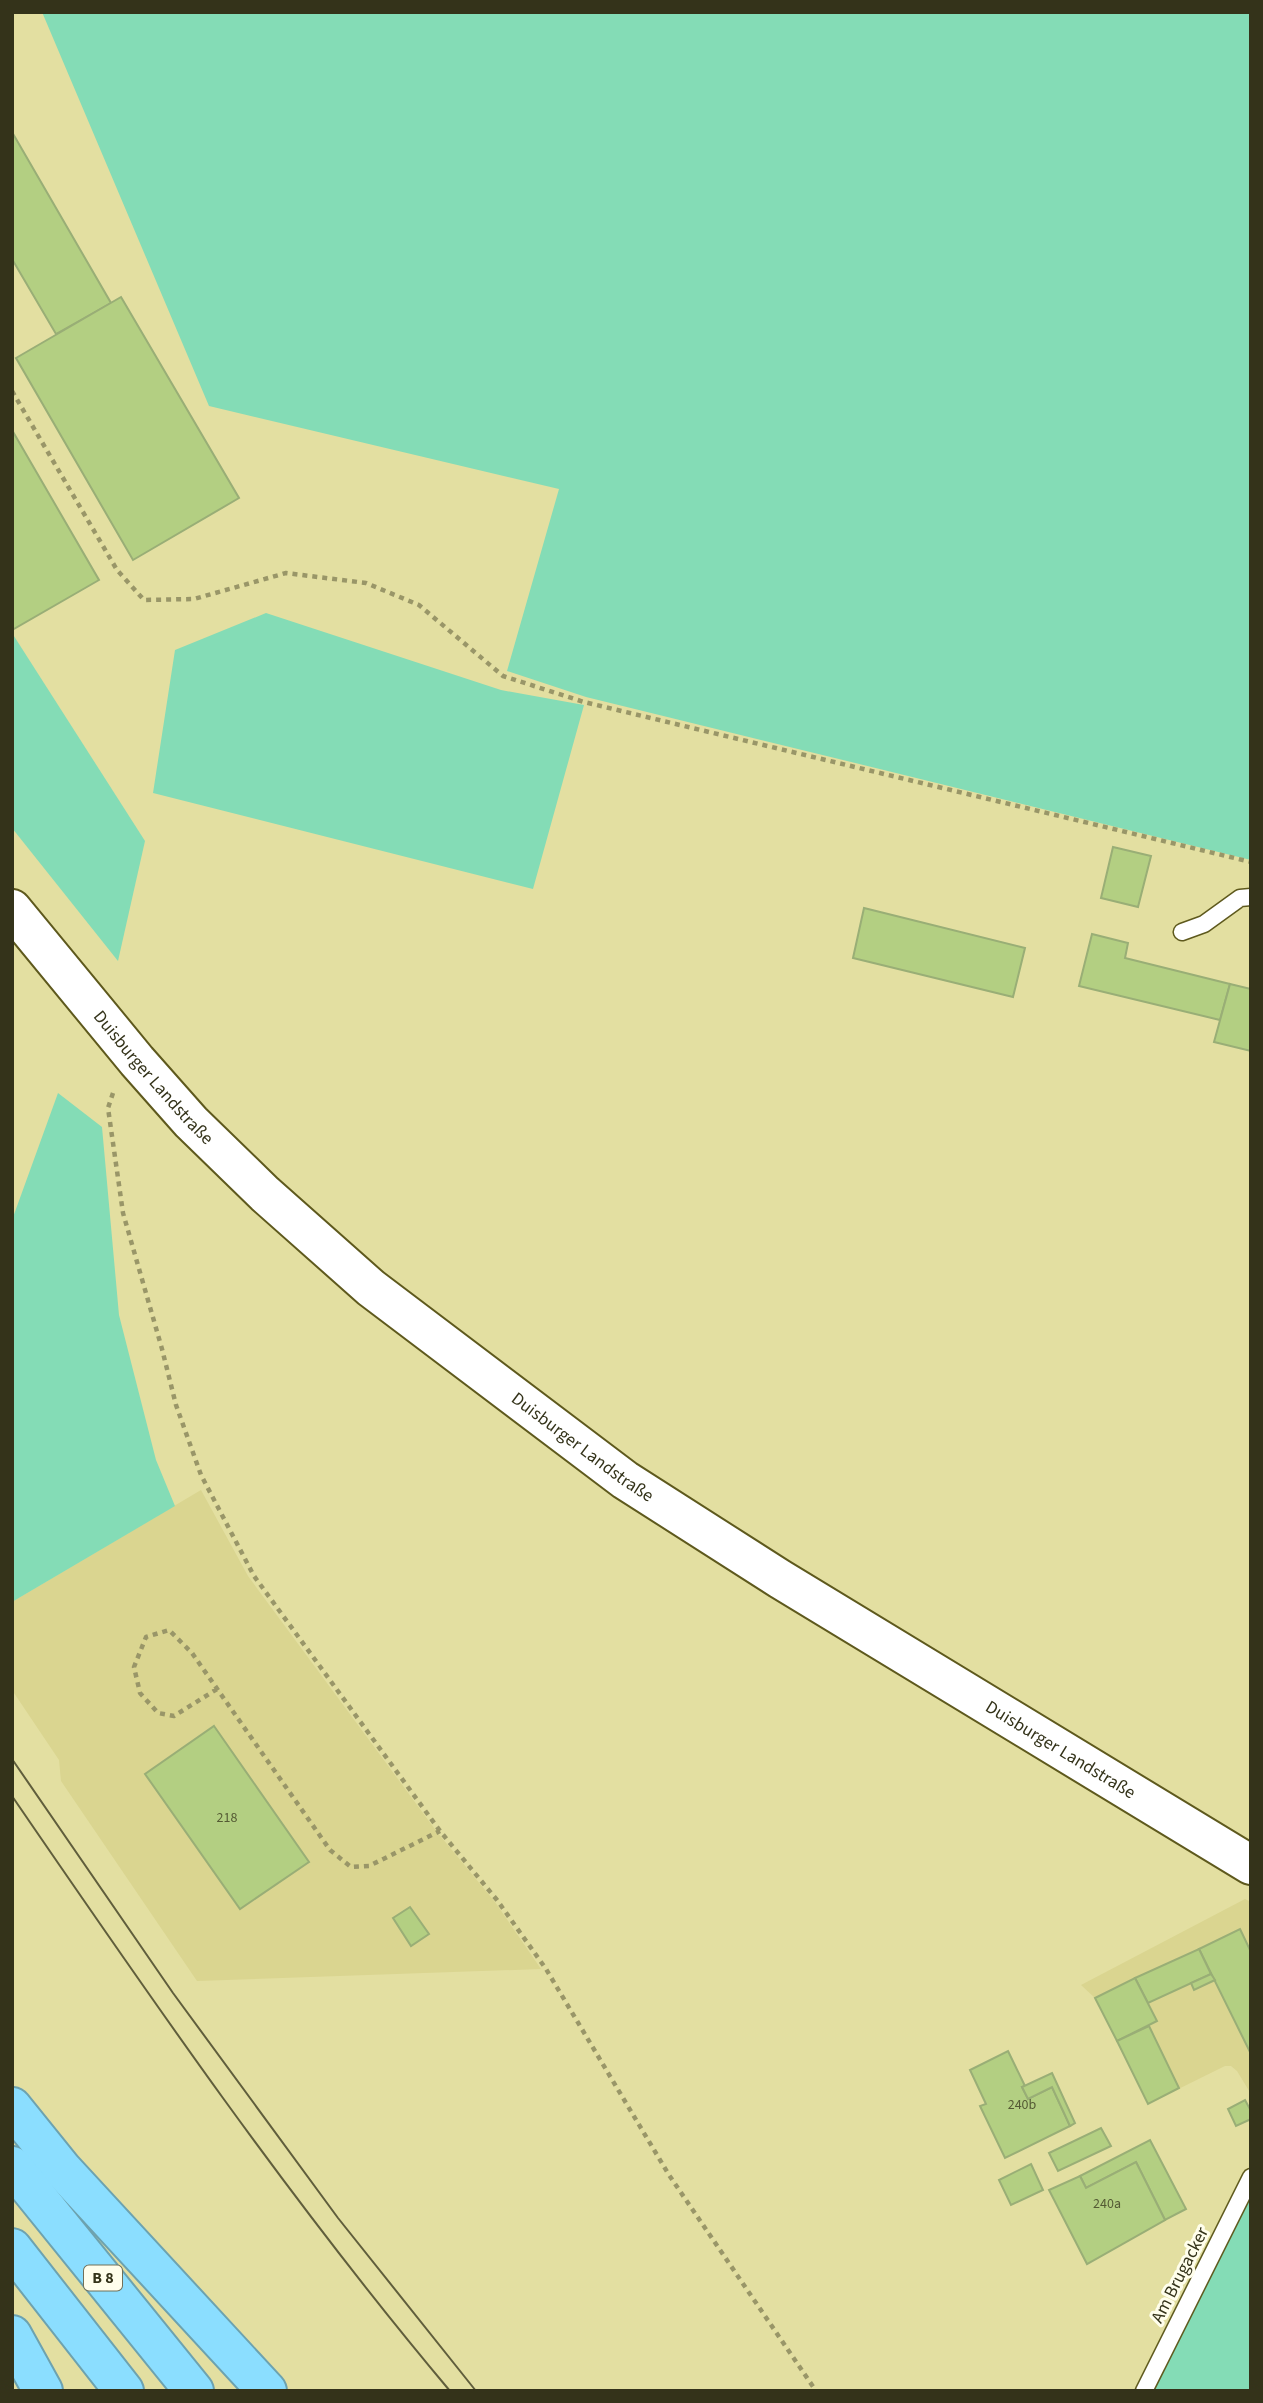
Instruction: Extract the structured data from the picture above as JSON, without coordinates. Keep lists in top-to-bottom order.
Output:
{
  "streets": {
    "highway": ["B 8"],
    "main road": ["Duisburger Landstraße"],
    "lane": ["Am Brugacker"]
  },
  "house_numbers": ["218", "240b", "240a"]
}
